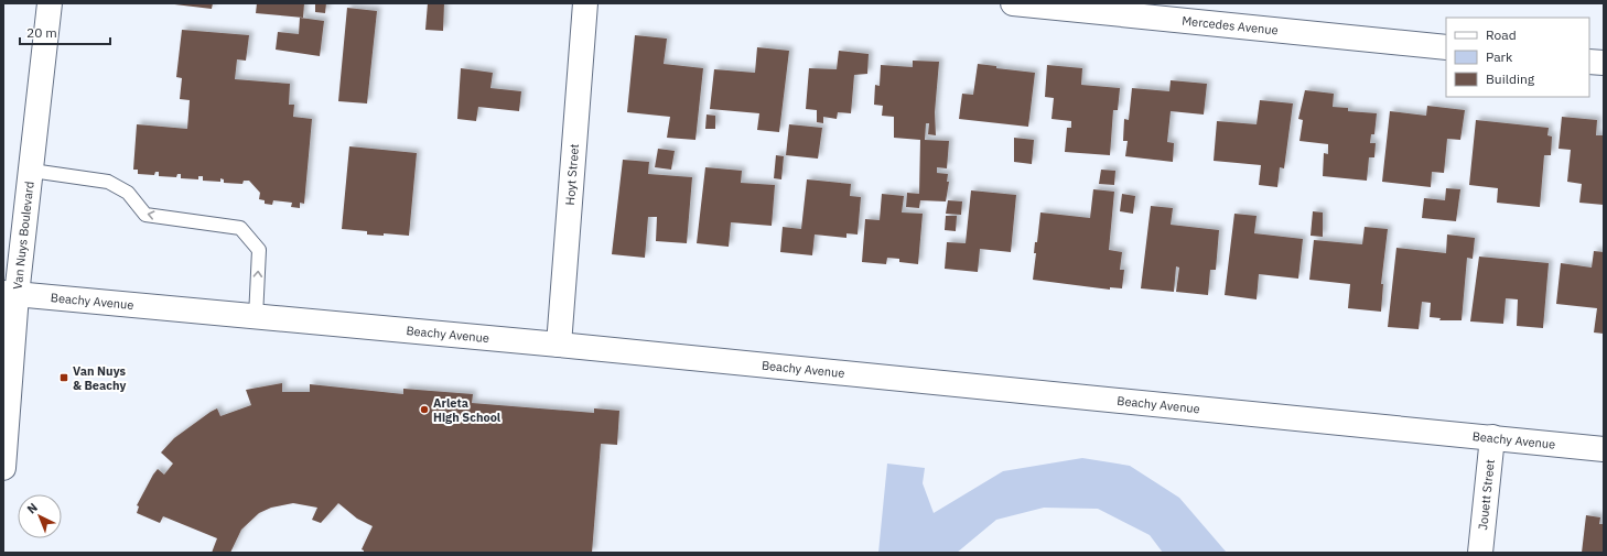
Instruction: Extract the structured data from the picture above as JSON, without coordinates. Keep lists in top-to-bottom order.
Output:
{
  "streets": {
    "street": [
      "Mercedes Avenue",
      "Hoyt Street",
      "Van Nuys Boulevard",
      "Beachy Avenue",
      "Jouett Street"
    ]
  },
  "crossings": [
    ["Hoyt Street", "Beachy Avenue"],
    ["Van Nuys Boulevard", "Beachy Avenue"],
    ["Beachy Avenue", "Jouett Street"]
  ],
  "places": {
    "transit": ["Van Nuys & Beachy"],
    "other": ["Arleta High School"]
  },
  "legend": ["Road", "Park", "Building"],
  "scale_bar": "20 m",
  "north": "top left"
}
